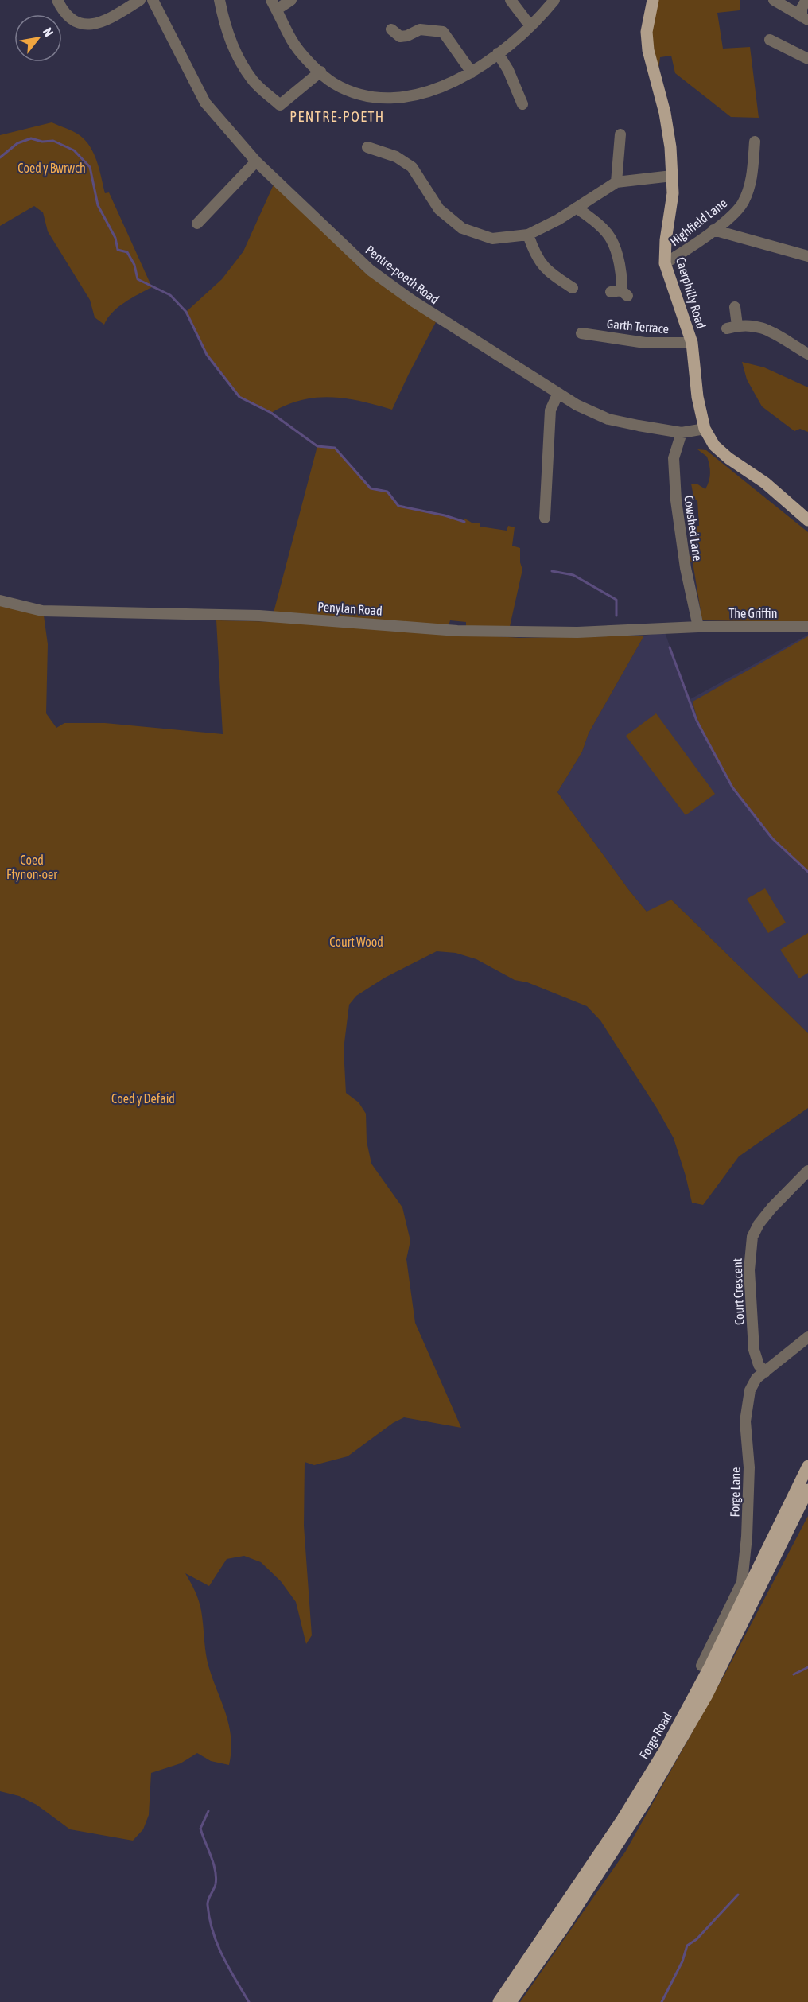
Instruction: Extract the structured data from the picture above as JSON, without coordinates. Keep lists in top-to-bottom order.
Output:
{
  "streets": {
    "main road": ["Caerphilly Road", "Forge Road"],
    "street": [
      "Highfield Lane",
      "Pentre-poeth Road",
      "Garth Terrace",
      "Cowshed Lane",
      "Penylan Road",
      "The Griffin",
      "Court Crescent",
      "Forge Lane"
    ]
  },
  "crossings": [
    ["Highfield Lane", "Caerphilly Road"],
    ["Pentre-poeth Road", "Caerphilly Road"],
    ["Pentre-poeth Road", "Cowshed Lane"],
    ["Caerphilly Road", "Garth Terrace"],
    ["Cowshed Lane", "Penylan Road"],
    ["Cowshed Lane", "The Griffin"],
    ["Penylan Road", "The Griffin"],
    ["Court Crescent", "Forge Lane"]
  ],
  "districts": ["PENTRE-POETH"],
  "parks": [
    "Coed y Bwrwch",
    "Coed Ffynon-oer",
    "Court Wood",
    "Coed y Defaid"
  ],
  "north": "top right"
}
